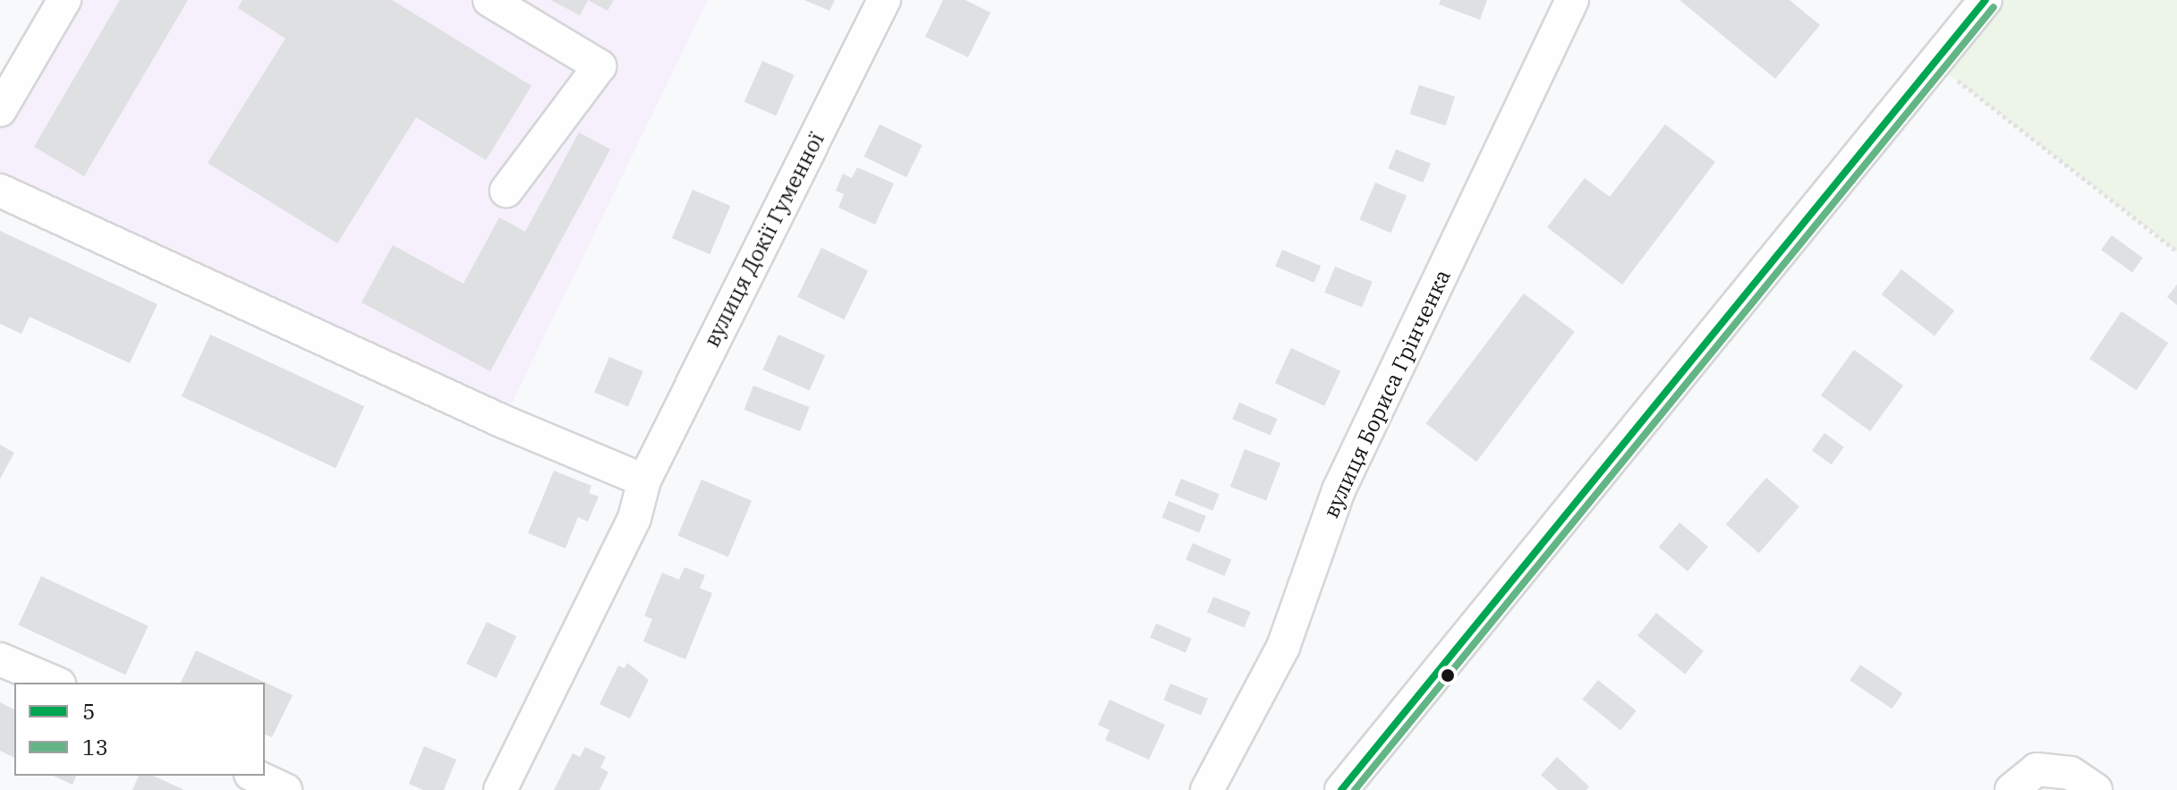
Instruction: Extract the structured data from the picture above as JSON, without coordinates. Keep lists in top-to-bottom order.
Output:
{
  "streets": {
    "street": ["вулиця Докії Гуменної", "вулиця Бориса Грінченка"]
  },
  "lines": ["transit line 5", "transit line 13"],
  "legend": ["5", "13"]
}
